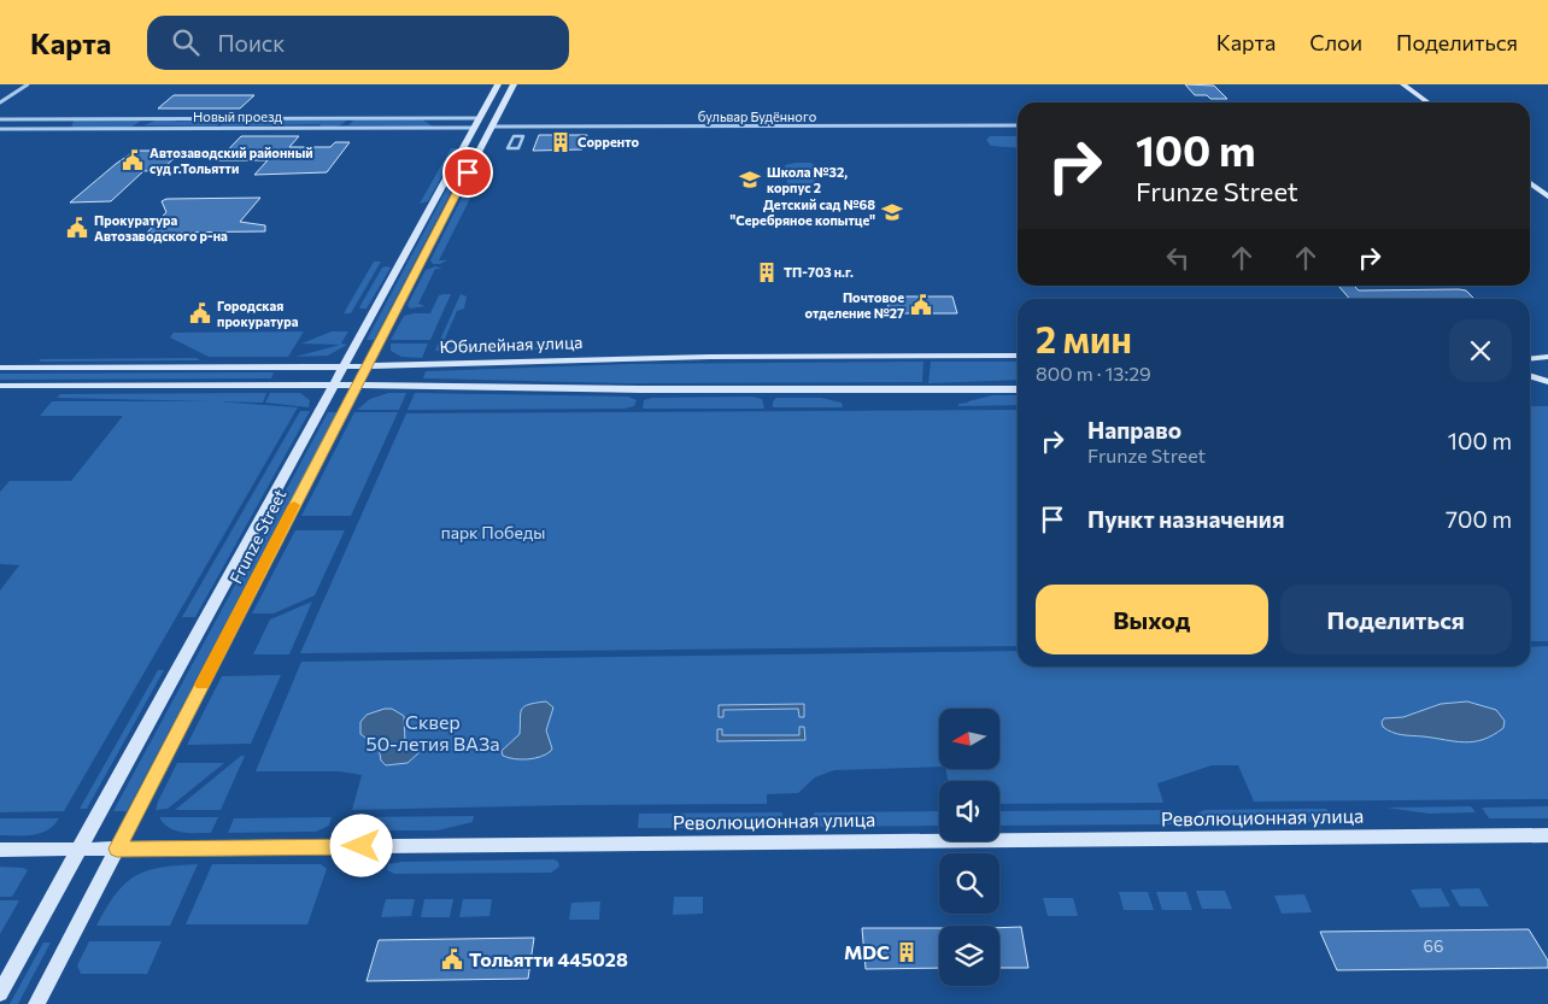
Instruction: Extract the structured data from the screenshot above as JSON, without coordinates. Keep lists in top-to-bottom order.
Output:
{
  "streets": {
    "main road": ["Юбилейная улица", "Frunze Street", "Революционная улица"],
    "street": ["Новый проезд", "бульвар Будённого"]
  },
  "crossings": [
    ["Новый проезд", "Frunze Street"],
    ["бульвар Будённого", "Frunze Street"],
    ["Юбилейная улица", "Frunze Street"],
    ["Frunze Street", "Революционная улица"]
  ],
  "parks": ["парк Победы", "Сквер 50-летия ВАЗа"],
  "places": {
    "building": ["Сорренто", "ТП-703 н.г.", "MDC"],
    "public building": [
      "Автозаводский районный суд г.Тольятти",
      "Прокуратура Автозаводского р-на",
      "Почтовое отделение №27",
      "Городская прокуратура",
      "Тольятти 445028"
    ],
    "school or university": ["Школа №32, корпус 2", "Детский сад №68 \"Серебряное копытце\""]
  },
  "house_numbers": ["66"],
  "north": "left",
  "page": {
    "header": "Карта",
    "search": "Поиск",
    "nav": ["Карта", "Слои", "Поделиться"],
    "turn": ["100 m", "Frunze Street"],
    "heading": ["2 мин", "800 m · 13:29"],
    "list": [
      {
        "name": "Направо",
        "note": "Frunze Street",
        "value": "100 m"
      },
      {
        "name": "Пункт назначения",
        "value": "700 m"
      }
    ],
    "buttons": ["Выход", "Поделиться"]
  }
}
